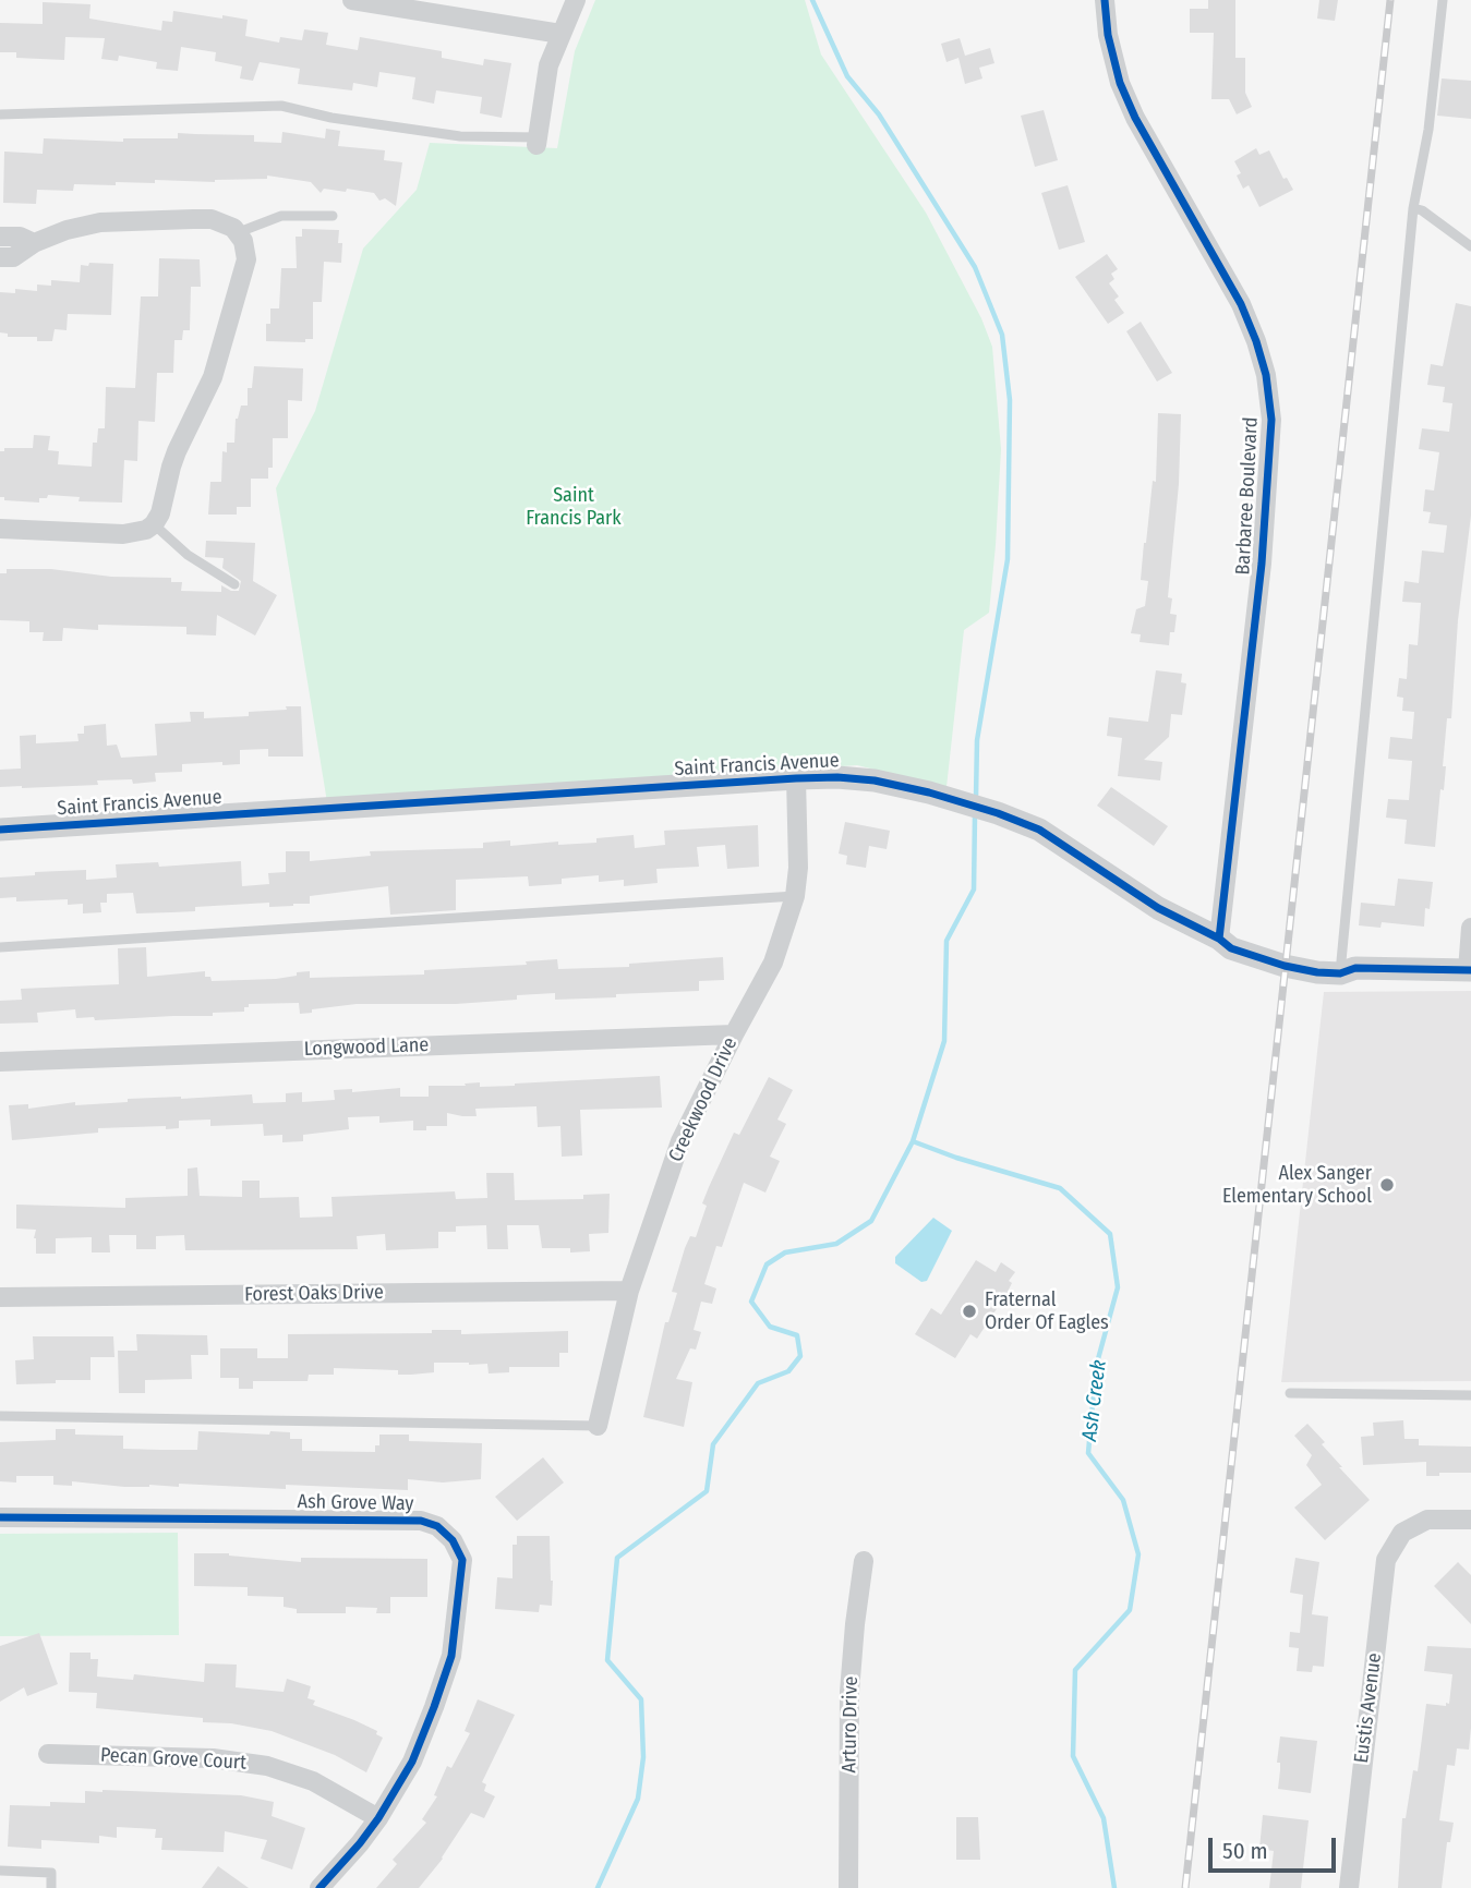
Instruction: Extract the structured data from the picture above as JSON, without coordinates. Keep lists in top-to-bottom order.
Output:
{
  "streets": {
    "street": [
      "Barbaree Boulevard",
      "Saint Francis Avenue",
      "Longwood Lane",
      "Creekwood Drive",
      "Forest Oaks Drive",
      "Ash Grove Way",
      "Eustis Avenue",
      "Arturo Drive",
      "Pecan Grove Court"
    ]
  },
  "crossings": [
    ["Barbaree Boulevard", "Saint Francis Avenue"],
    ["Saint Francis Avenue", "Creekwood Drive"],
    ["Longwood Lane", "Creekwood Drive"],
    ["Creekwood Drive", "Forest Oaks Drive"],
    ["Ash Grove Way", "Pecan Grove Court"]
  ],
  "water": ["Ash Creek"],
  "parks": ["Saint Francis Park"],
  "places": ["Alex Sanger Elementary School", "Fraternal Order Of Eagles"],
  "scale_bar": "50 m"
}
